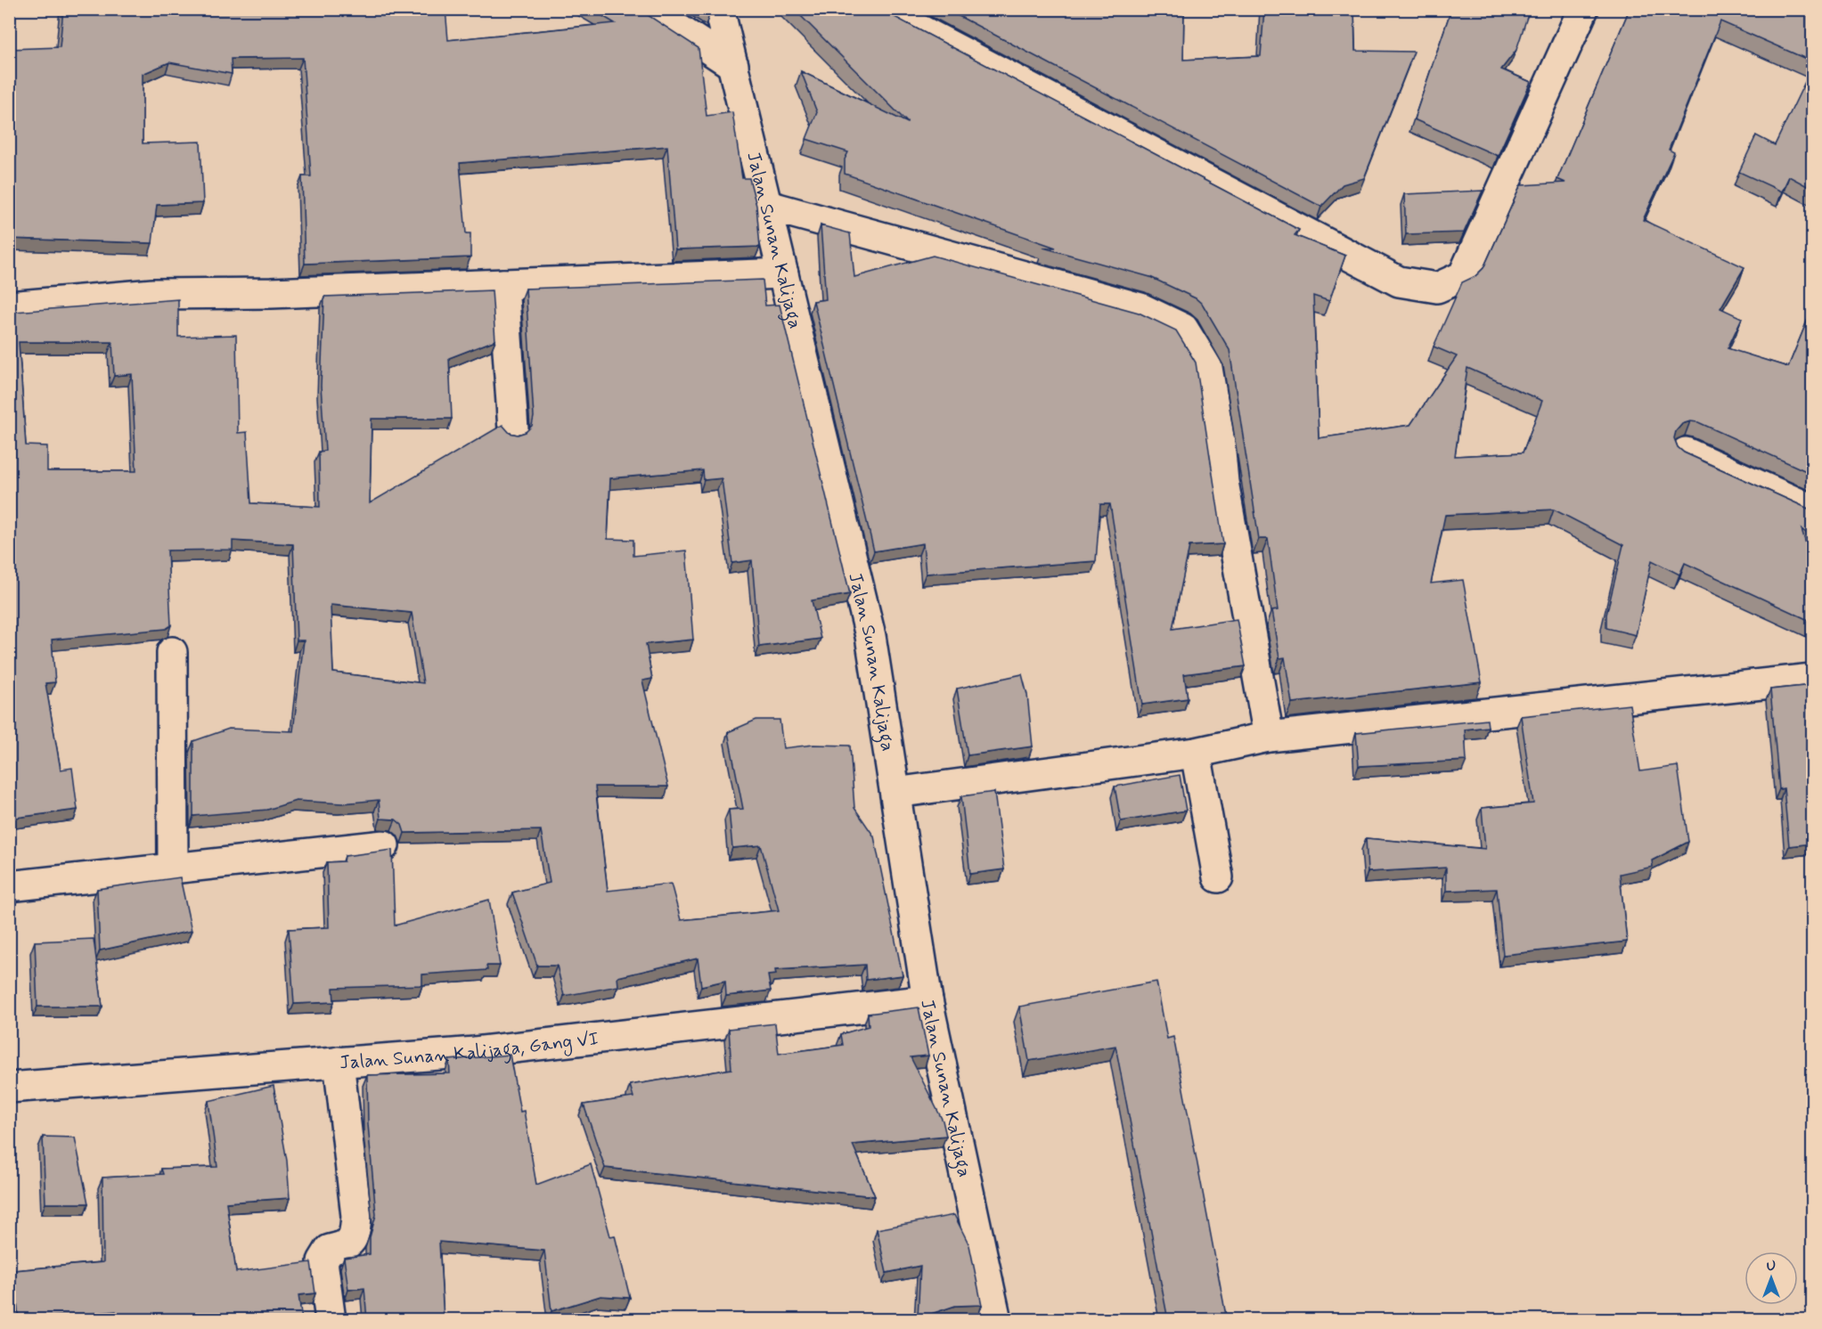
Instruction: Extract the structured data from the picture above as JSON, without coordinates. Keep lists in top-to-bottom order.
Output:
{
  "streets": {
    "street": ["Jalan Sunan Kalijaga", "Jalan Sunan Kalijaga, Gang VI"]
  },
  "crossings": [
    ["Jalan Sunan Kalijaga", "Jalan Sunan Kalijaga, Gang VI"]
  ],
  "north": "top"
}
